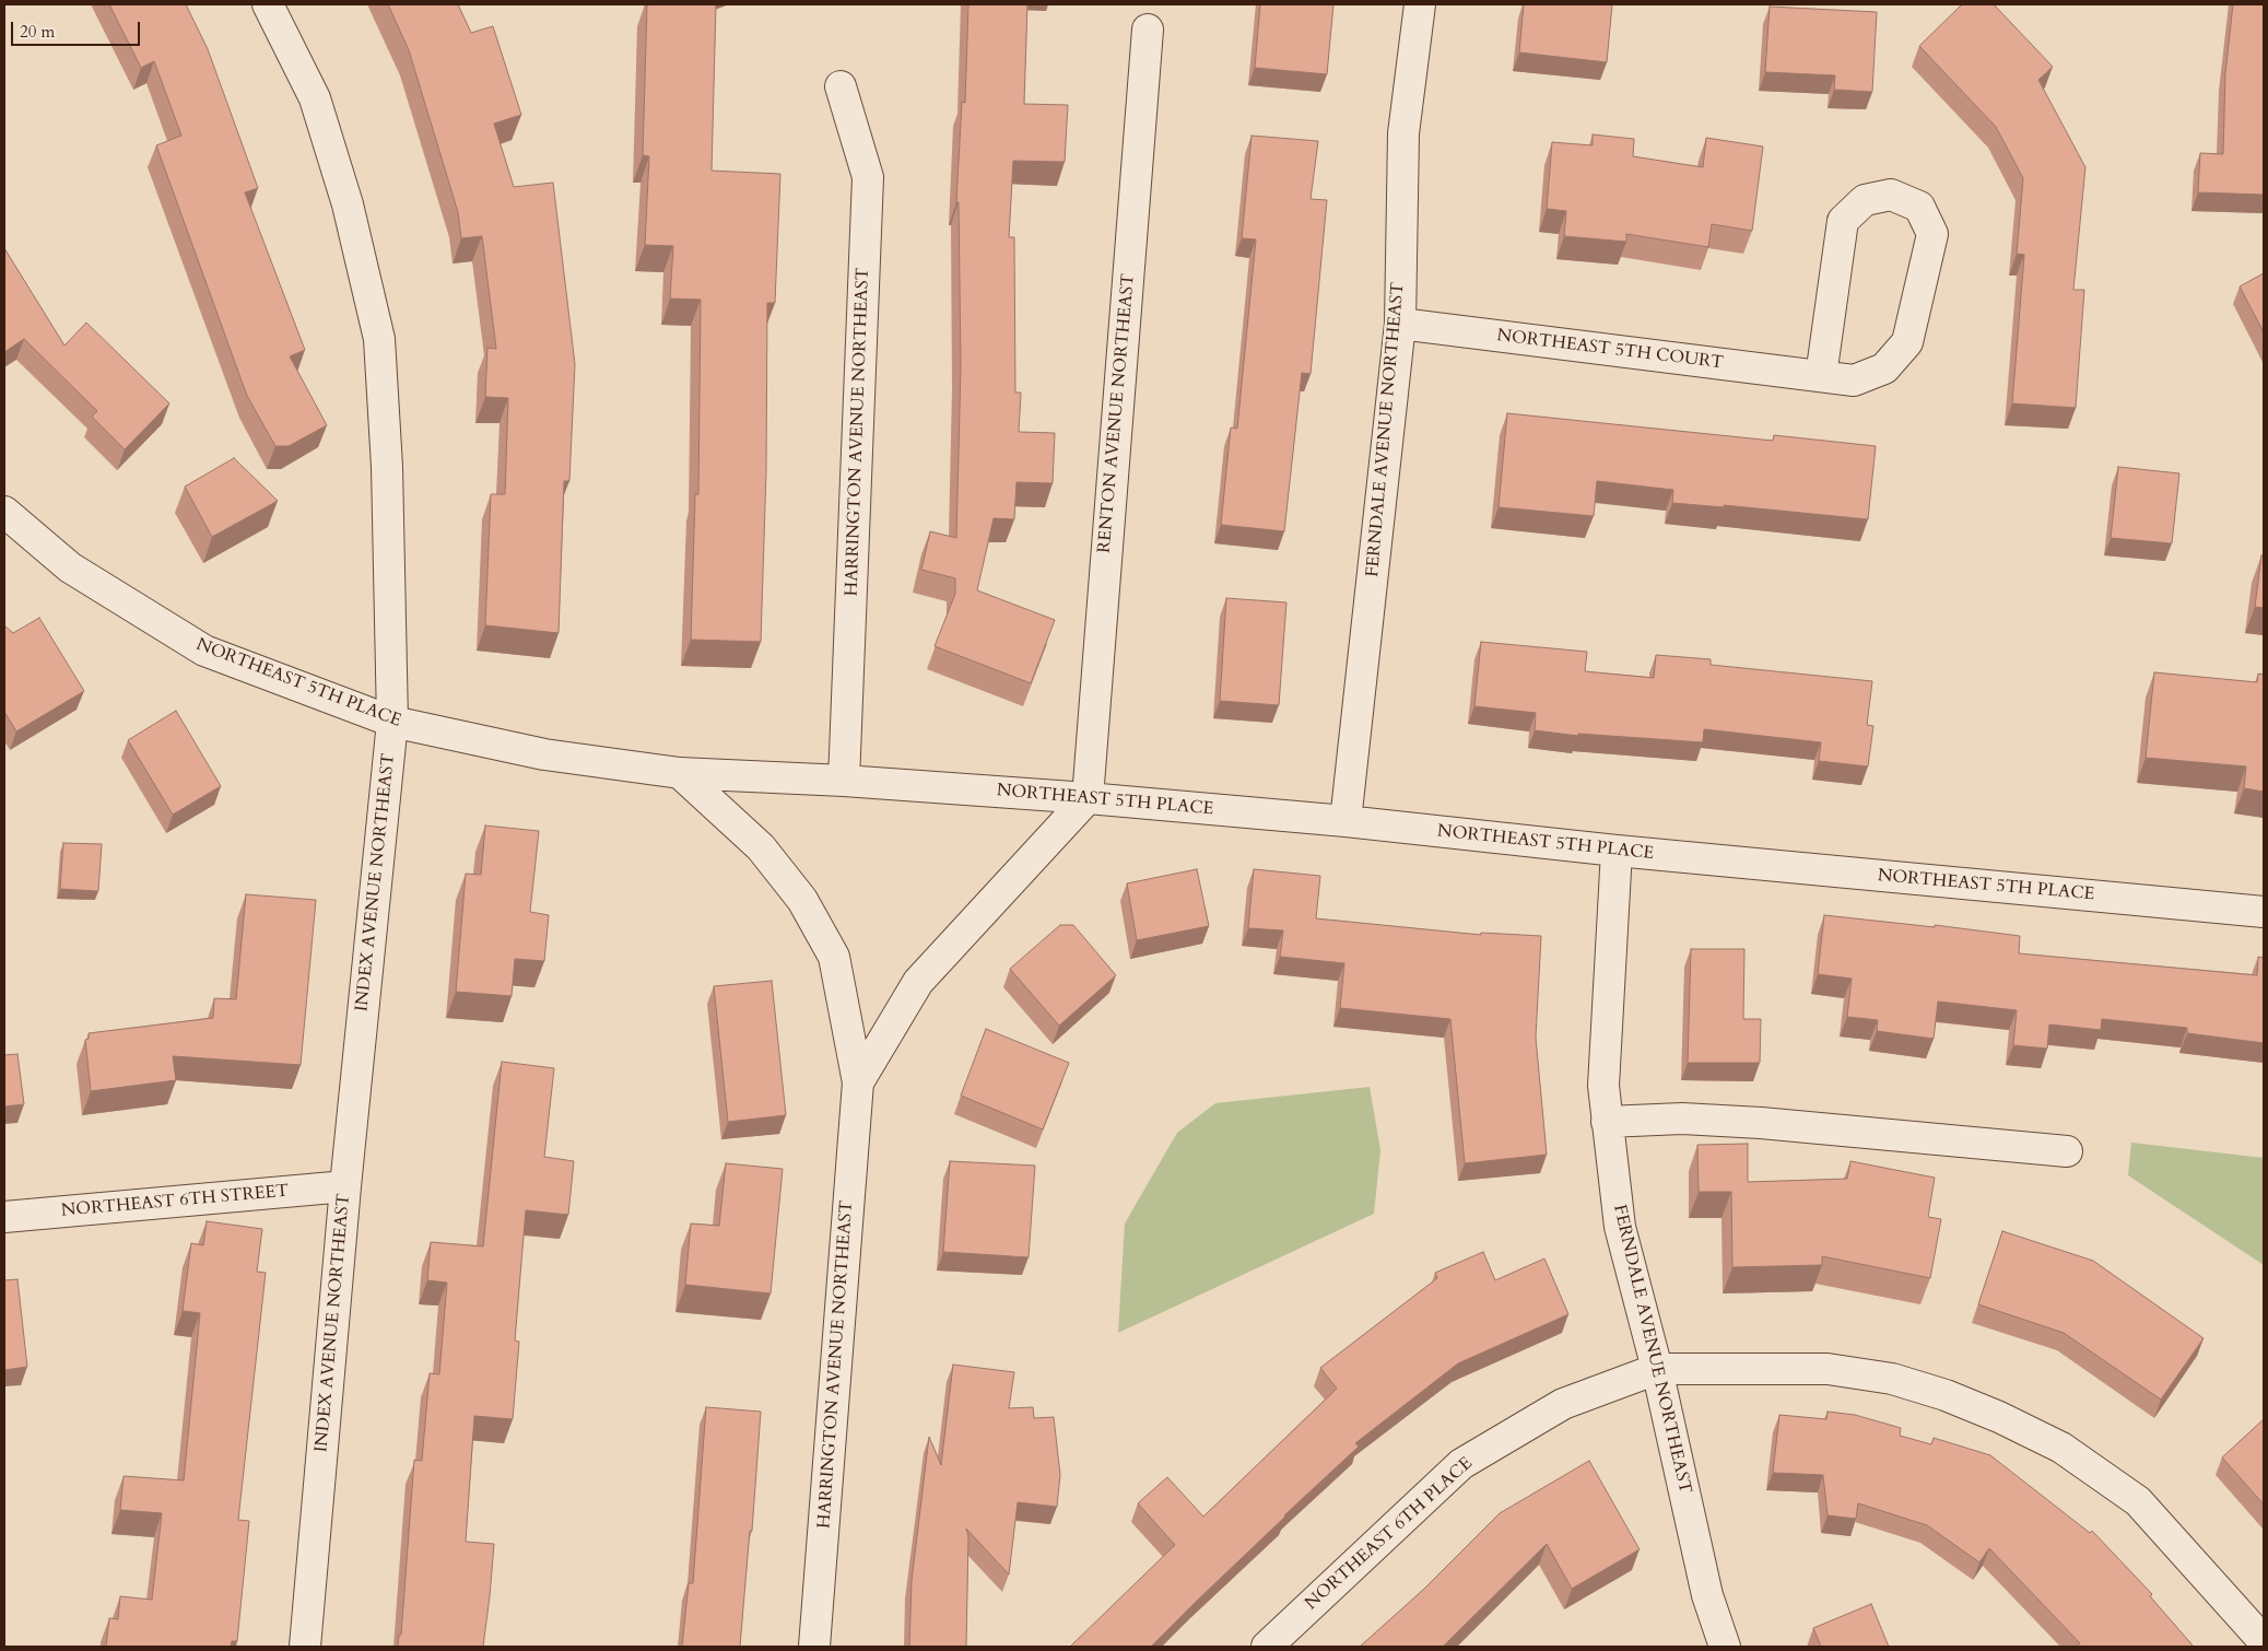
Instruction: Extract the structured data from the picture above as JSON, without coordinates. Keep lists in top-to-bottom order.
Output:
{
  "streets": {
    "street": [
      "NORTHEAST 5TH COURT",
      "RENTON AVENUE NORTHEAST",
      "FERNDALE AVENUE NORTHEAST",
      "HARRINGTON AVENUE NORTHEAST",
      "NORTHEAST 5TH PLACE",
      "INDEX AVENUE NORTHEAST",
      "NORTHEAST 6TH STREET",
      "NORTHEAST 6TH PLACE"
    ]
  },
  "crossings": [
    ["NORTHEAST 5TH COURT", "FERNDALE AVENUE NORTHEAST"],
    ["RENTON AVENUE NORTHEAST", "HARRINGTON AVENUE NORTHEAST"],
    ["RENTON AVENUE NORTHEAST", "NORTHEAST 5TH PLACE"],
    ["FERNDALE AVENUE NORTHEAST", "NORTHEAST 5TH PLACE"],
    ["FERNDALE AVENUE NORTHEAST", "NORTHEAST 6TH PLACE"],
    ["HARRINGTON AVENUE NORTHEAST", "NORTHEAST 5TH PLACE"],
    ["NORTHEAST 5TH PLACE", "INDEX AVENUE NORTHEAST"],
    ["INDEX AVENUE NORTHEAST", "NORTHEAST 6TH STREET"]
  ],
  "scale_bar": "20 m"
}
